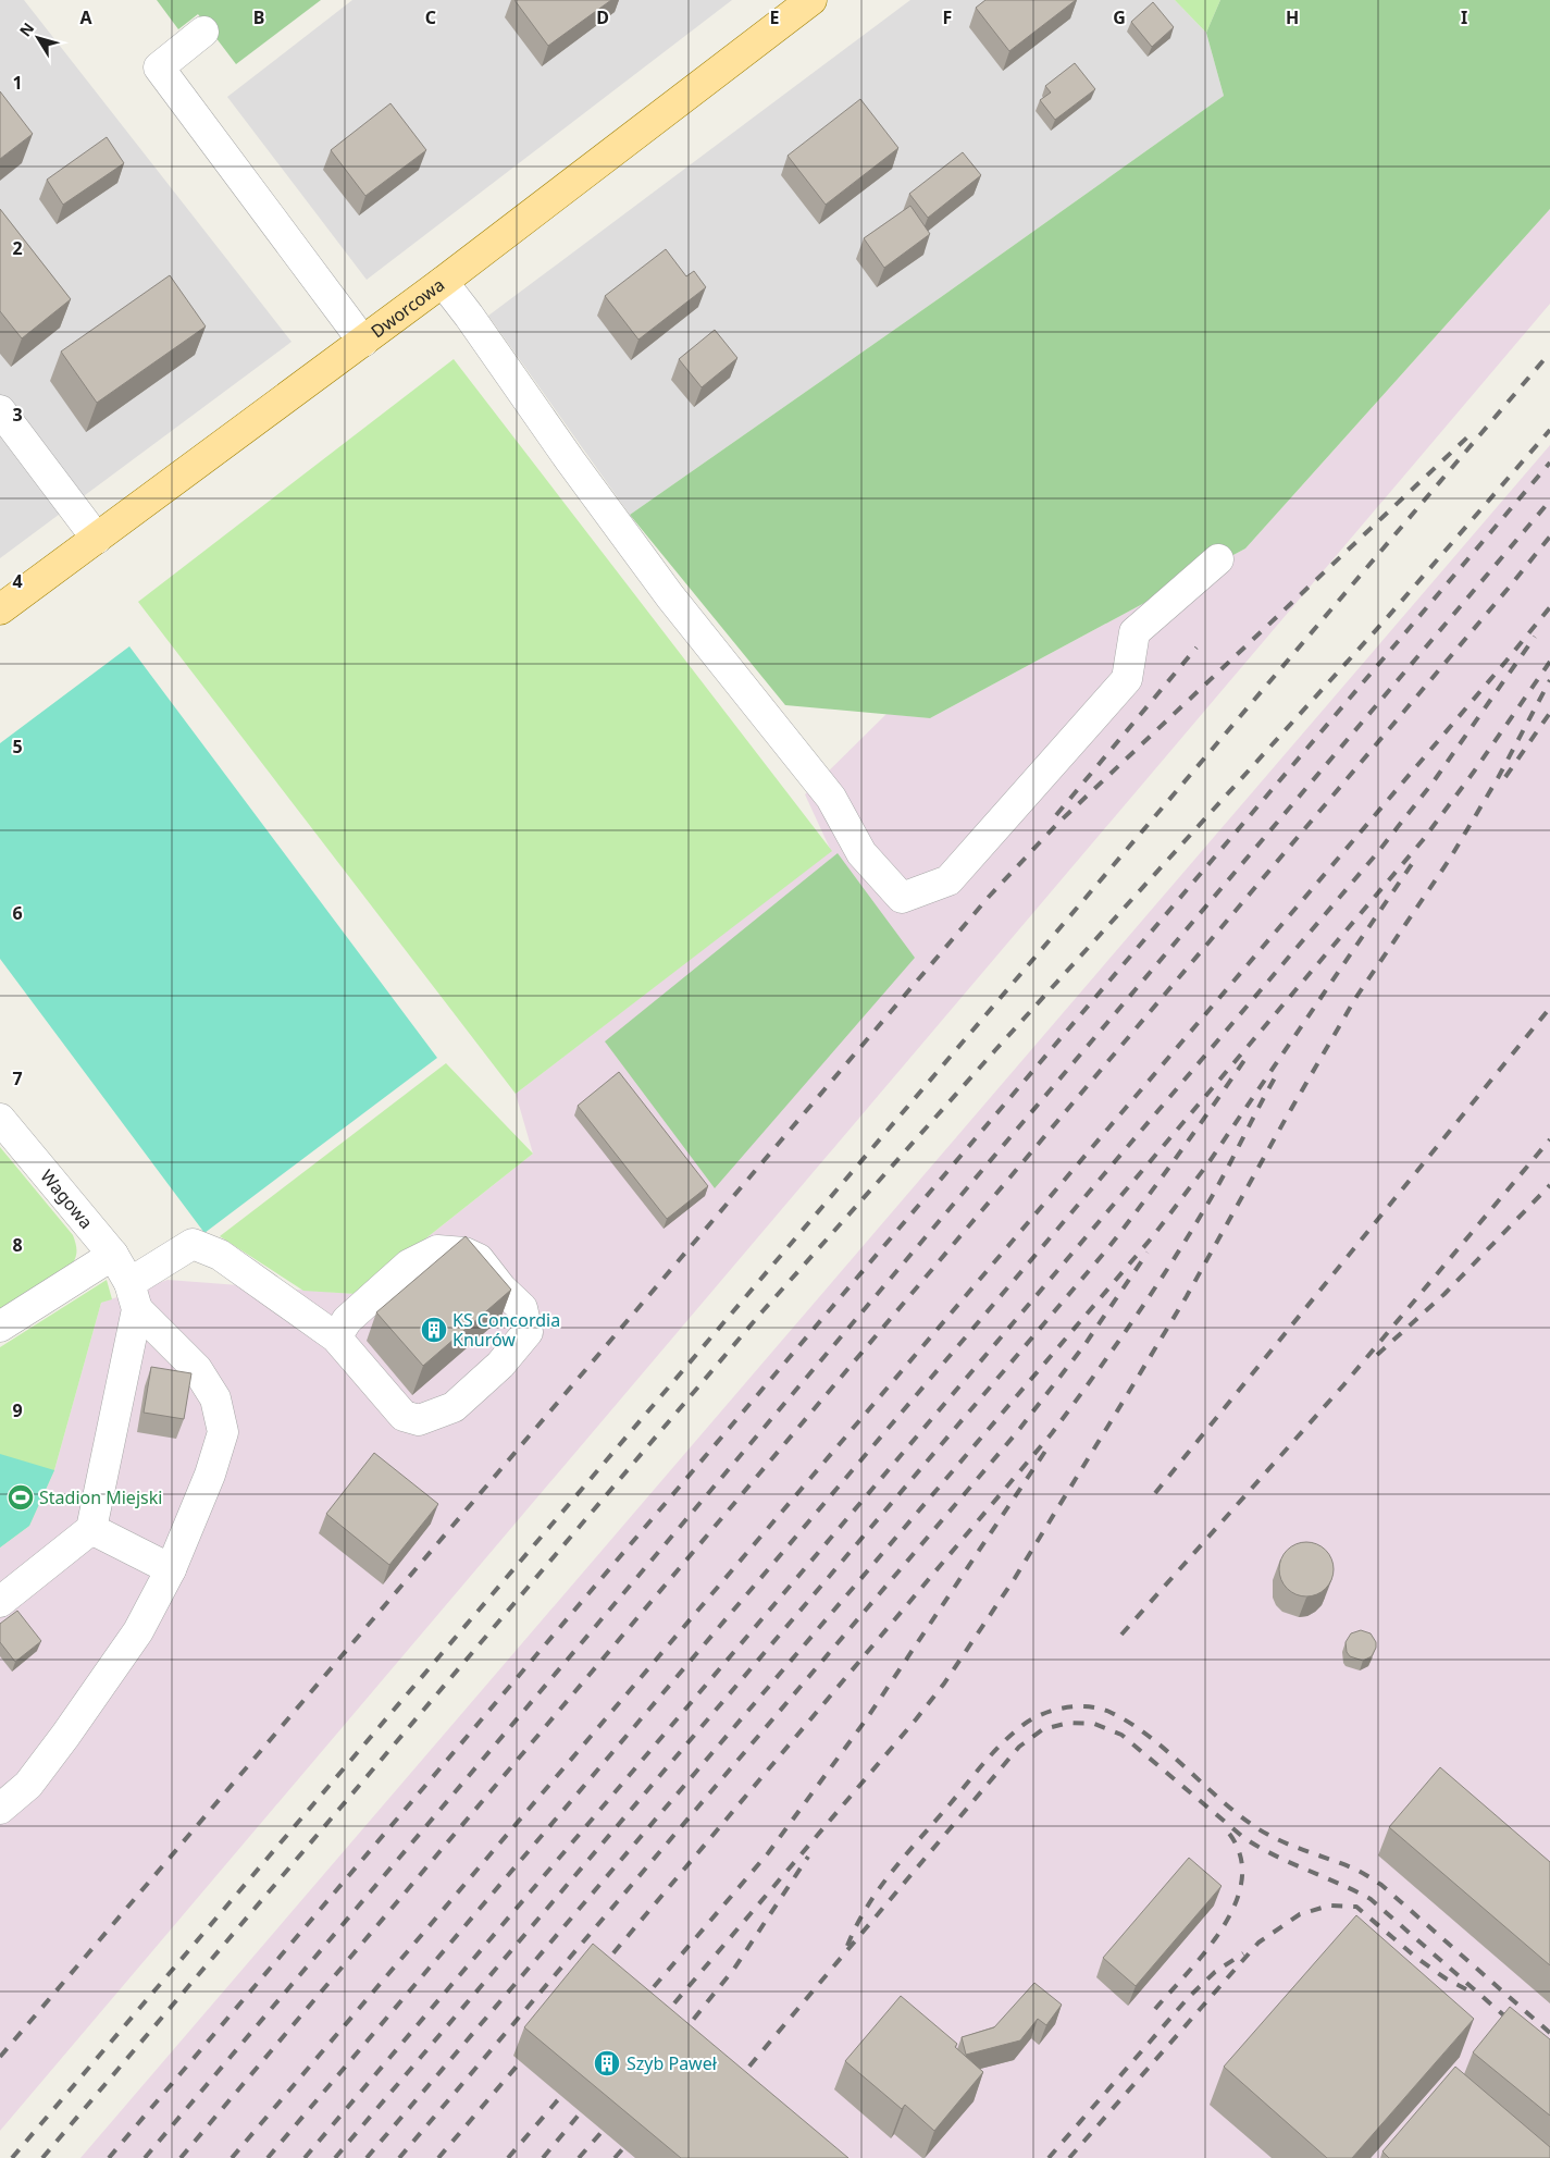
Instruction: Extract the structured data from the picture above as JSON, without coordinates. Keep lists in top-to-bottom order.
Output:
{
  "streets": {
    "main road": ["Dworcowa"],
    "street": ["Wagowa"]
  },
  "places": {
    "building": ["KS Concordia Knurów", "Szyb Paweł"],
    "sports": ["Stadion Miejski"]
  },
  "north": "top left",
  "grid": {
    "columns": [
      "A",
      "B",
      "C",
      "D",
      "E",
      "F",
      "G",
      "H",
      "I"
    ],
    "rows": [
      "1",
      "2",
      "3",
      "4",
      "5",
      "6",
      "7",
      "8",
      "9"
    ]
  }
}
